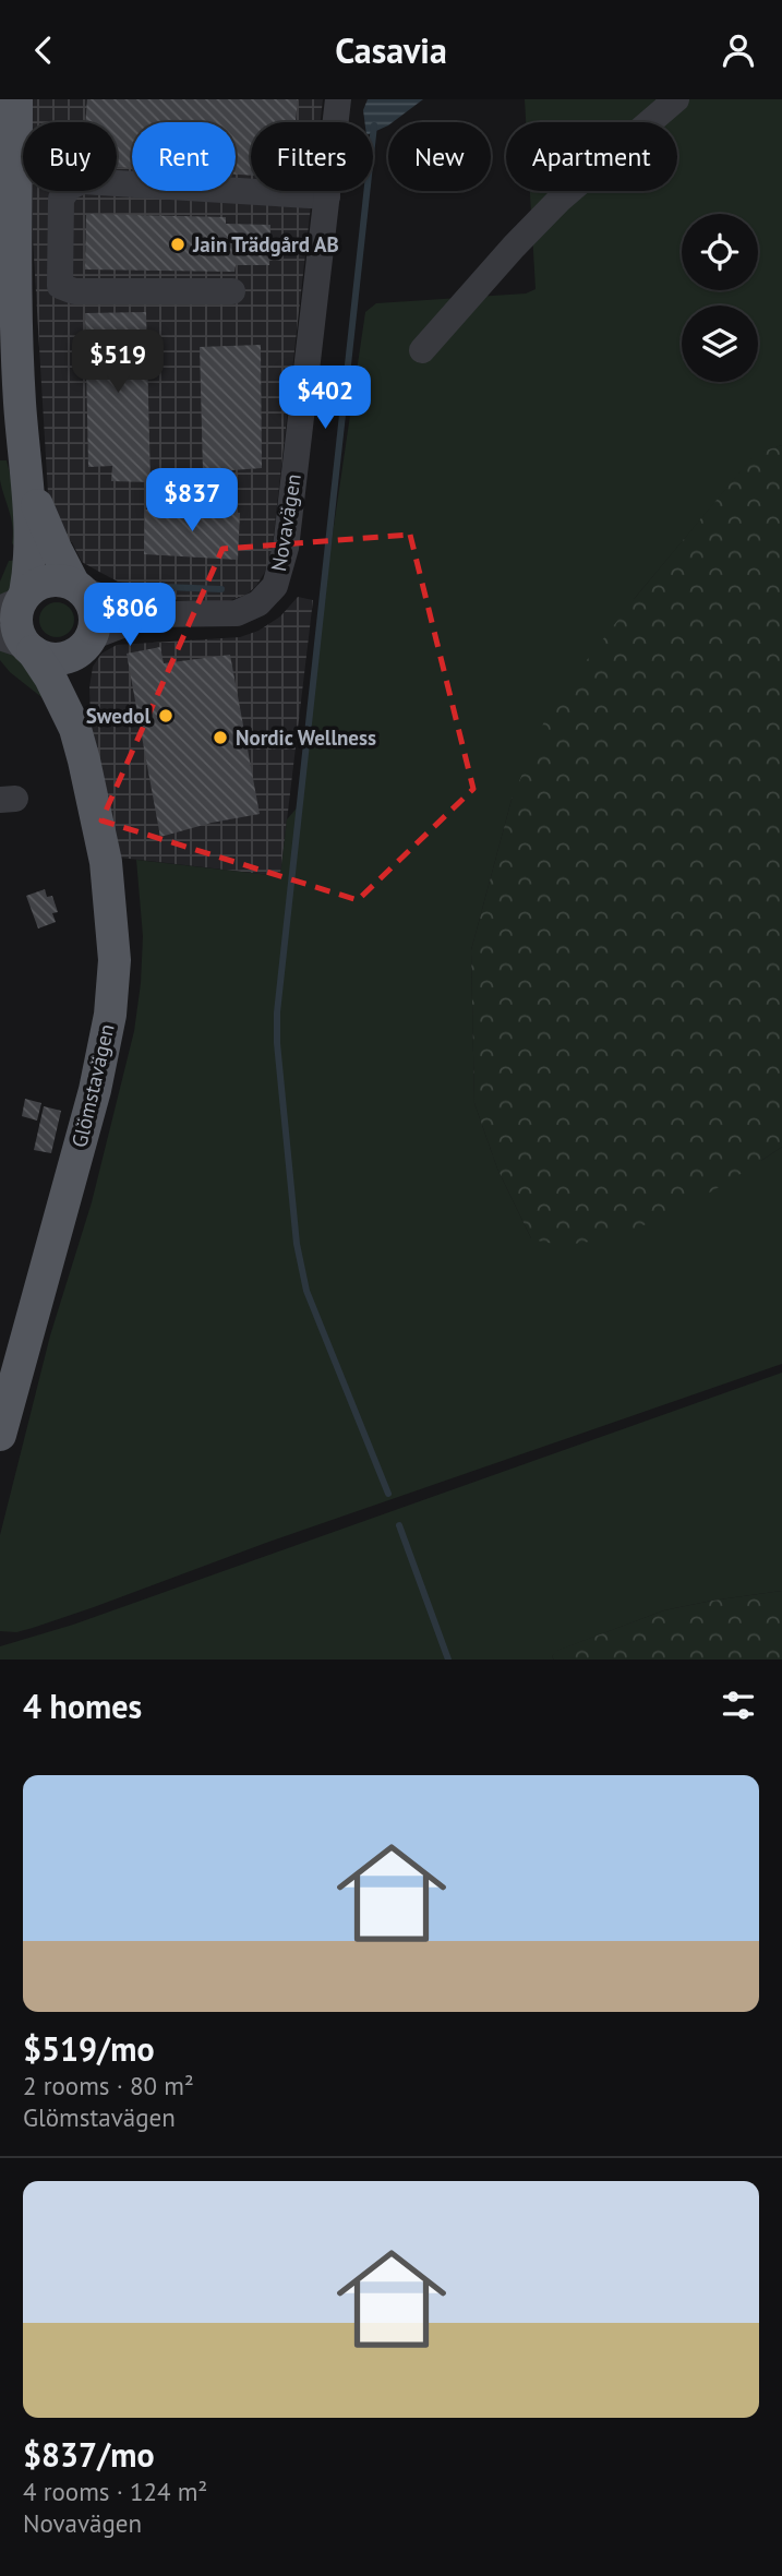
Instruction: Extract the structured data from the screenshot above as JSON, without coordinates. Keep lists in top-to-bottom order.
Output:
{
  "streets": {
    "main road": ["Glömstavägen"],
    "street": ["Novavägen"]
  },
  "crossings": [
    ["Novavägen", "Glömstavägen"]
  ],
  "places": ["Jain Trädgård AB", "Swedol", "Nordic Wellness"],
  "page": {
    "header": "Casavia",
    "chip": [
      "Buy",
      "Rent",
      "Filters",
      "New",
      "Apartment"
    ],
    "price": [
      "$519",
      "$402",
      "$837",
      "$806"
    ],
    "heading": "4 homes",
    "list": [
      {
        "name": "$519/mo",
        "note": "2 rooms · 80 m² · Glömstavägen"
      },
      {
        "name": "$837/mo",
        "note": "4 rooms · 124 m² · Novavägen"
      }
    ]
  }
}
